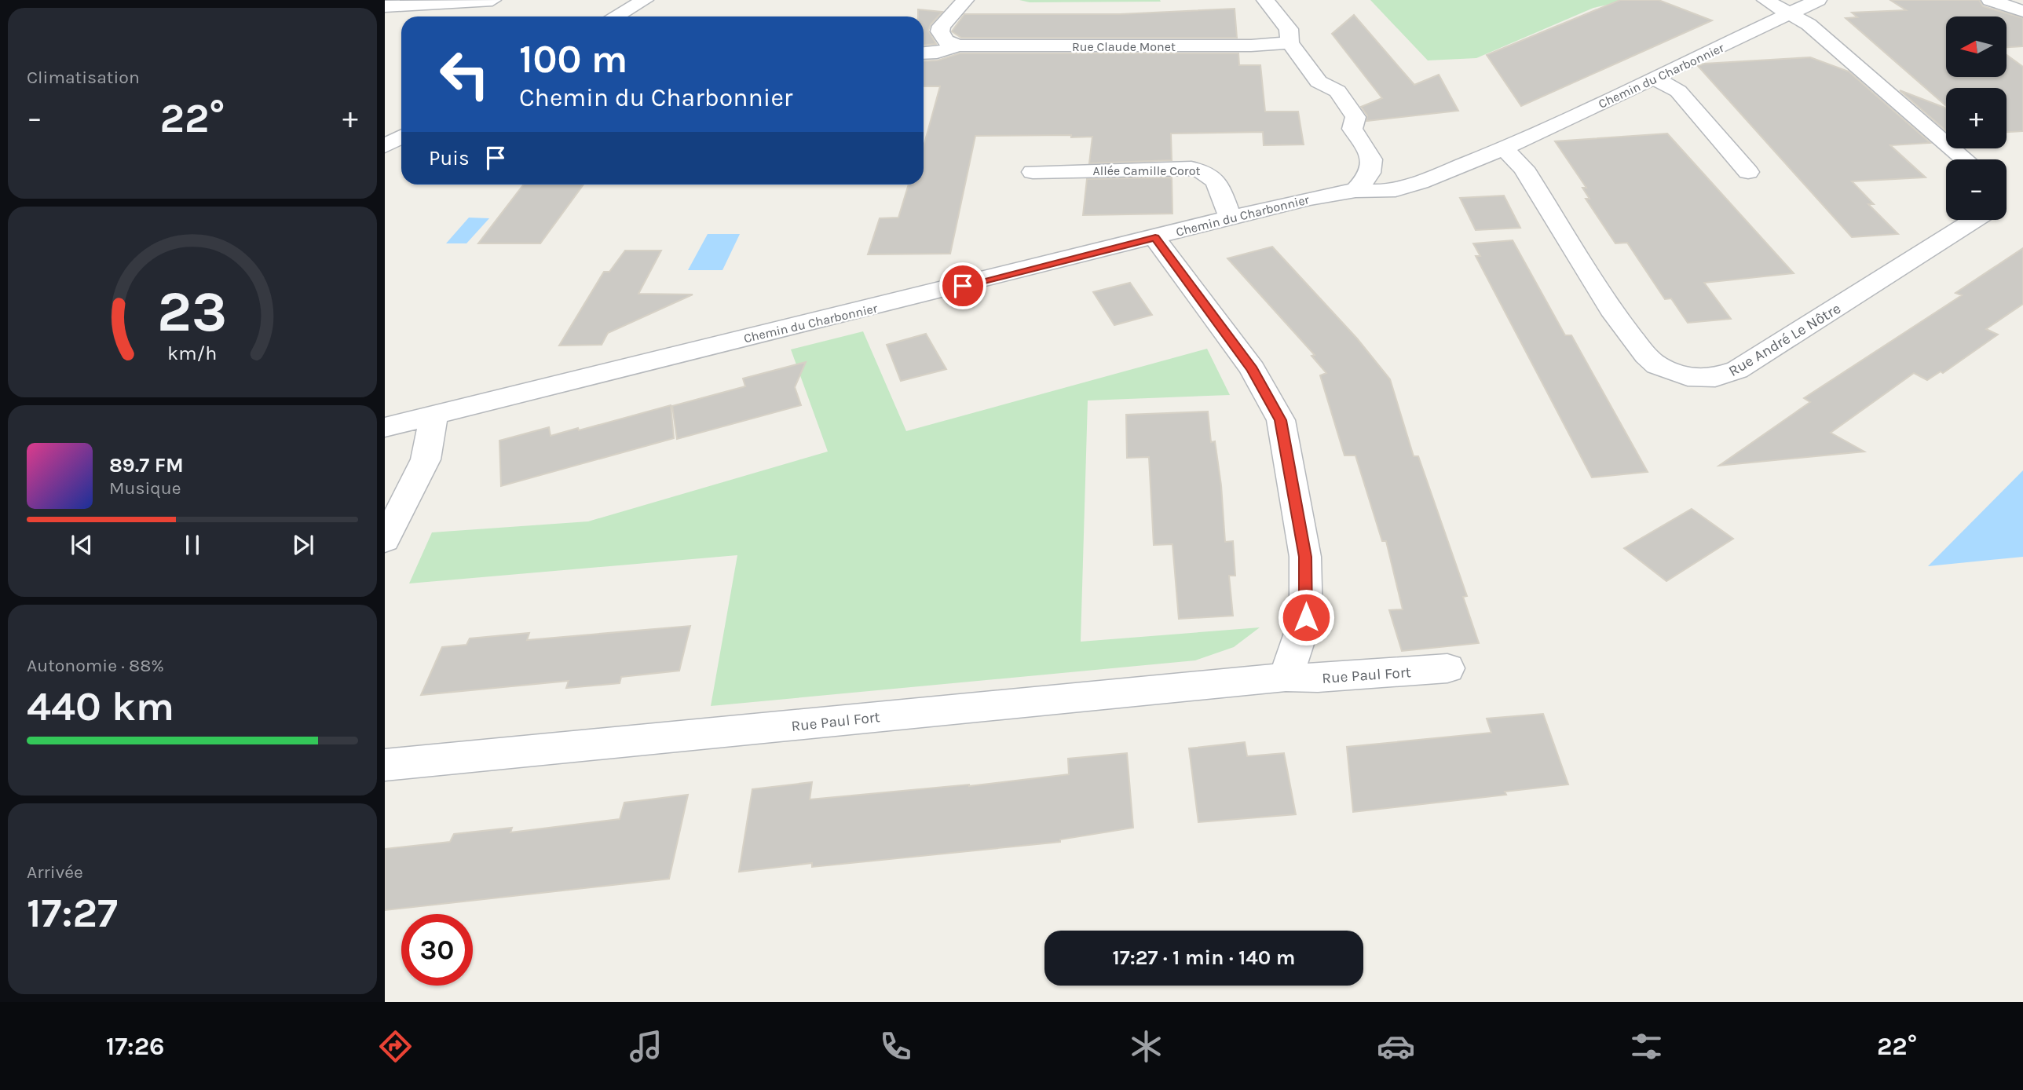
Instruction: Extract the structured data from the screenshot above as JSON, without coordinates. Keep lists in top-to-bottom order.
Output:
{
  "streets": {
    "street": [
      "Rue Claude Monet",
      "Chemin du Charbonnier",
      "Allée Camille Corot",
      "Rue André Le Nôtre",
      "Rue Paul Fort"
    ]
  },
  "crossings": [
    ["Chemin du Charbonnier", "Allée Camille Corot"],
    ["Chemin du Charbonnier", "Rue André Le Nôtre"]
  ],
  "north": "left",
  "page": {
    "tile": [
      "Climatisation",
      ["Autonomie · 88%", "440 km"],
      ["Arrivée", "17:27"]
    ],
    "map_buttons": ["+", "−"],
    "turn": ["100 m", "Chemin du Charbonnier"],
    "heat": ["−", "22°", "+"],
    "then": "Puis",
    "song": ["89.7 FM", "Musique"],
    "limit": "30",
    "trip": "17:27 · 1 min · 140 m",
    "tabs": ["17:26", "22°"],
    "gauge": ["23", "km/h"]
  }
}
